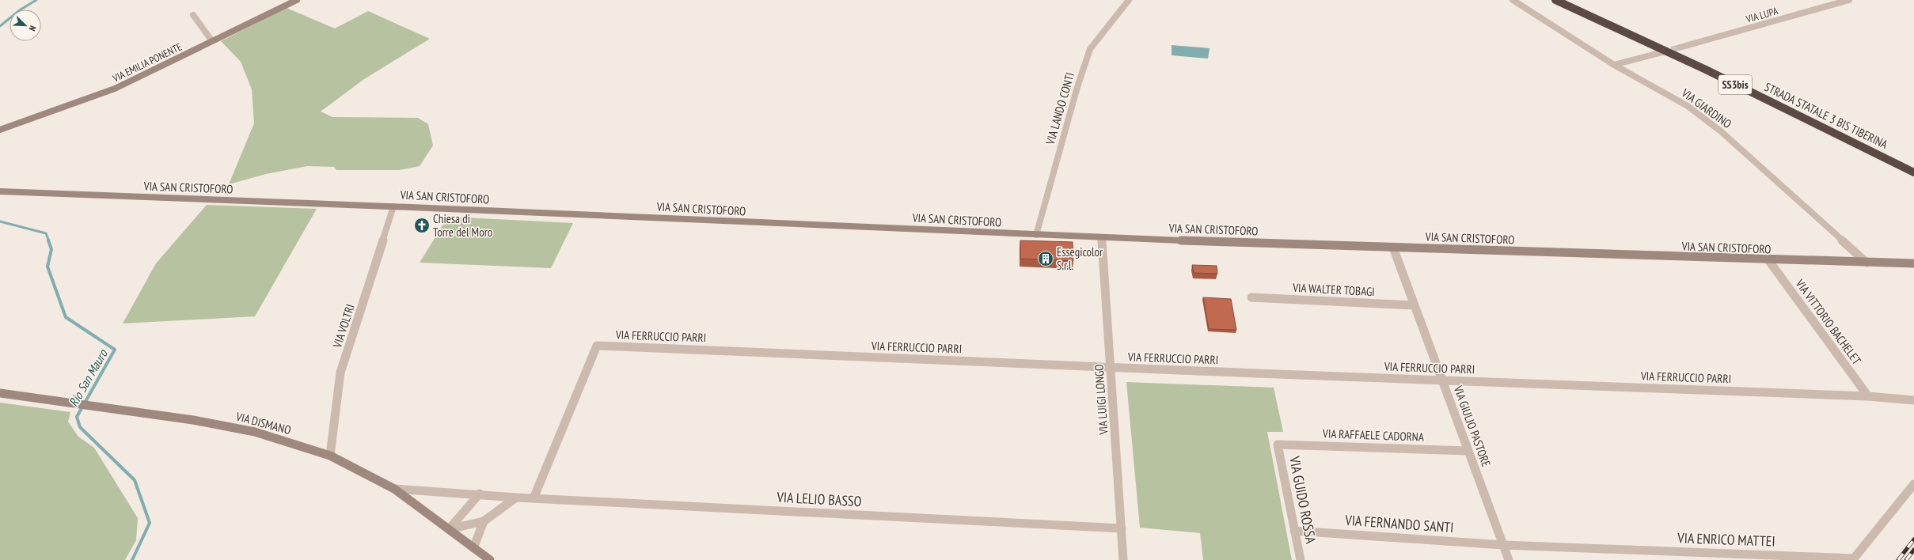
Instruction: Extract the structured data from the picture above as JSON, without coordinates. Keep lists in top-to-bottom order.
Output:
{
  "streets": {
    "highway": ["SS3bis", "STRADA STATALE 3 BIS TIBERINA"],
    "street": [
      "VIA LUPA",
      "VIA EMILIA PONENTE",
      "VIA LANDO CONTI",
      "VIA GIARDINO",
      "VIA SAN CRISTOFORO",
      "VIA WALTER TOBAGI",
      "VIA VITTORIO BACHELET",
      "VIA VOLTRI",
      "VIA FERRUCCIO PARRI",
      "VIA LUIGI LONGO",
      "VIA DISMANO",
      "VIA GIULIO PASTORE",
      "VIA RAFFAELE CADORNA",
      "VIA LELIO BASSO",
      "VIA GUIDO ROSSA",
      "VIA FERNANDO SANTI",
      "VIA ENRICO MATTEI"
    ]
  },
  "crossings": [
    ["VIA LANDO CONTI", "VIA SAN CRISTOFORO"],
    ["VIA GIARDINO", "VIA SAN CRISTOFORO"],
    ["VIA SAN CRISTOFORO", "VIA VITTORIO BACHELET"],
    ["VIA SAN CRISTOFORO", "VIA VOLTRI"],
    ["VIA SAN CRISTOFORO", "VIA LUIGI LONGO"],
    ["VIA SAN CRISTOFORO", "VIA GIULIO PASTORE"],
    ["VIA WALTER TOBAGI", "VIA GIULIO PASTORE"],
    ["VIA VITTORIO BACHELET", "VIA FERRUCCIO PARRI"],
    ["VIA VOLTRI", "VIA DISMANO"],
    ["VIA FERRUCCIO PARRI", "VIA LUIGI LONGO"],
    ["VIA FERRUCCIO PARRI", "VIA GIULIO PASTORE"],
    ["VIA FERRUCCIO PARRI", "VIA LELIO BASSO"],
    ["VIA LUIGI LONGO", "VIA LELIO BASSO"],
    ["VIA DISMANO", "VIA LELIO BASSO"],
    ["VIA GIULIO PASTORE", "VIA RAFFAELE CADORNA"],
    ["VIA GIULIO PASTORE", "VIA FERNANDO SANTI"],
    ["VIA GIULIO PASTORE", "VIA ENRICO MATTEI"],
    ["VIA RAFFAELE CADORNA", "VIA GUIDO ROSSA"],
    ["VIA GUIDO ROSSA", "VIA FERNANDO SANTI"],
    ["VIA FERNANDO SANTI", "VIA ENRICO MATTEI"]
  ],
  "water": ["Rio San Mauro"],
  "places": {
    "church": ["Chiesa di Torre del Moro"],
    "building": ["Essegicolor S.r.l."]
  },
  "north": "bottom right"
}
